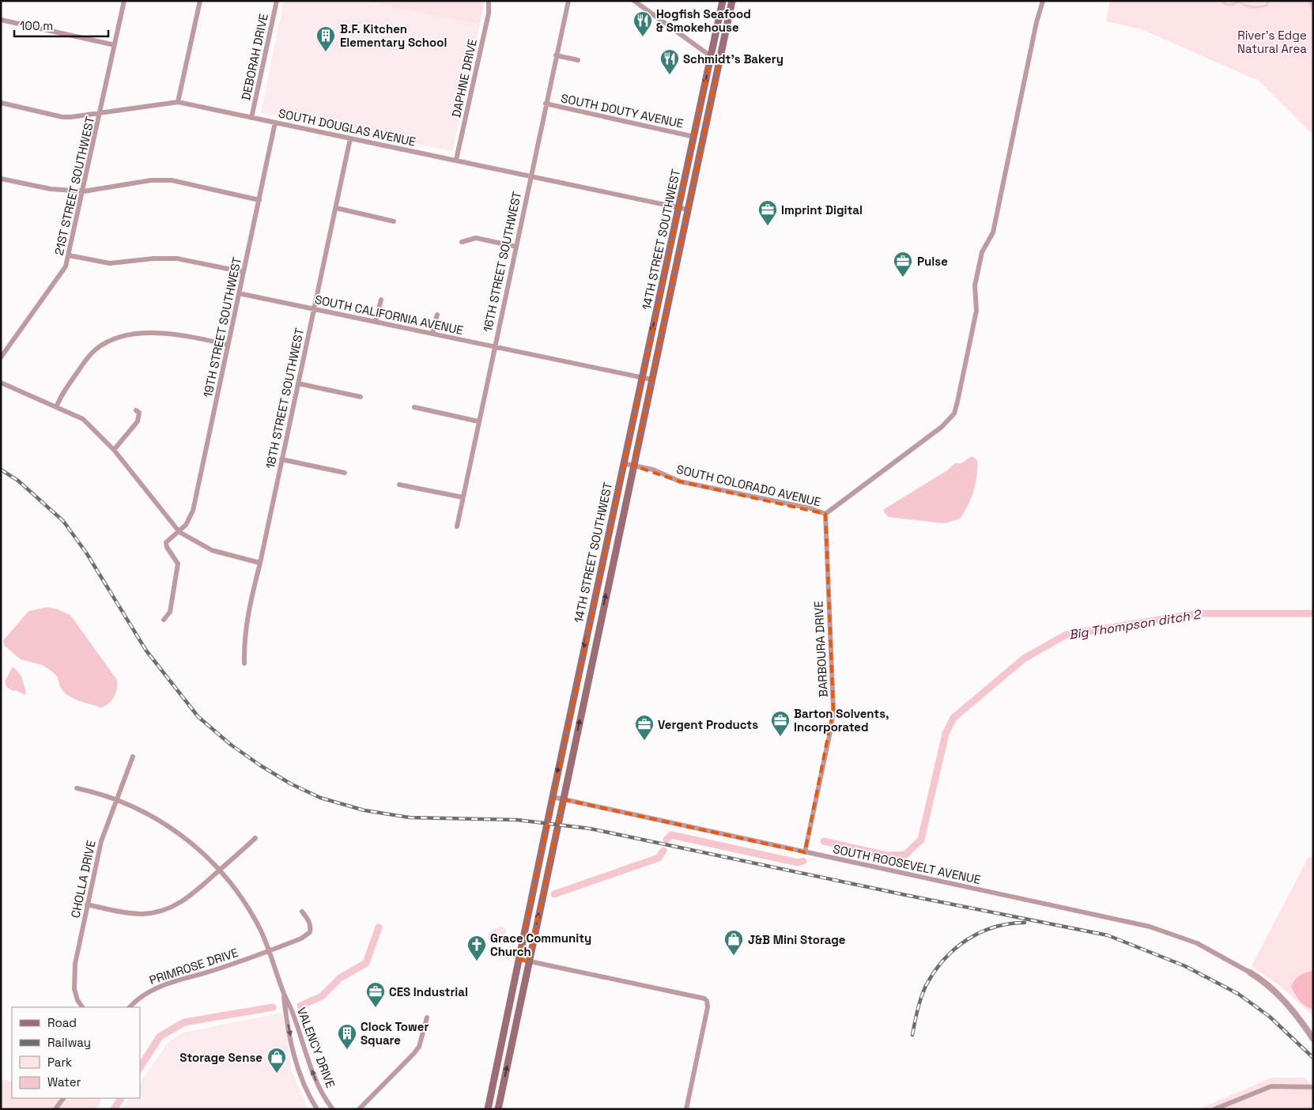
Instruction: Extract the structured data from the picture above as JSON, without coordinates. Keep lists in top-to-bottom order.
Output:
{
  "streets": {
    "main road": ["14TH STREET SOUTHWEST"],
    "street": [
      "DEBORAH DRIVE",
      "DAPHNE DRIVE",
      "SOUTH DOUTY AVENUE",
      "SOUTH DOUGLAS AVENUE",
      "21ST STREET SOUTHWEST",
      "16TH STREET SOUTHWEST",
      "SOUTH CALIFORNIA AVENUE",
      "19TH STREET SOUTHWEST",
      "18TH STREET SOUTHWEST",
      "SOUTH COLORADO AVENUE",
      "BARBOURA DRIVE",
      "SOUTH ROOSEVELT AVENUE",
      "CHOLLA DRIVE",
      "PRIMROSE DRIVE",
      "VALENCY DRIVE"
    ]
  },
  "crossings": [
    ["DEBORAH DRIVE", "SOUTH DOUGLAS AVENUE"],
    ["DAPHNE DRIVE", "SOUTH DOUGLAS AVENUE"],
    ["SOUTH DOUTY AVENUE", "14TH STREET SOUTHWEST"],
    ["SOUTH DOUTY AVENUE", "16TH STREET SOUTHWEST"],
    ["SOUTH DOUGLAS AVENUE", "21ST STREET SOUTHWEST"],
    ["SOUTH DOUGLAS AVENUE", "14TH STREET SOUTHWEST"],
    ["SOUTH DOUGLAS AVENUE", "16TH STREET SOUTHWEST"],
    ["SOUTH DOUGLAS AVENUE", "19TH STREET SOUTHWEST"],
    ["SOUTH DOUGLAS AVENUE", "18TH STREET SOUTHWEST"],
    ["14TH STREET SOUTHWEST", "SOUTH CALIFORNIA AVENUE"],
    ["14TH STREET SOUTHWEST", "SOUTH COLORADO AVENUE"],
    ["14TH STREET SOUTHWEST", "SOUTH ROOSEVELT AVENUE"],
    ["16TH STREET SOUTHWEST", "SOUTH CALIFORNIA AVENUE"],
    ["SOUTH CALIFORNIA AVENUE", "19TH STREET SOUTHWEST"],
    ["SOUTH CALIFORNIA AVENUE", "18TH STREET SOUTHWEST"],
    ["SOUTH COLORADO AVENUE", "BARBOURA DRIVE"],
    ["BARBOURA DRIVE", "SOUTH ROOSEVELT AVENUE"],
    ["CHOLLA DRIVE", "VALENCY DRIVE"],
    ["PRIMROSE DRIVE", "VALENCY DRIVE"]
  ],
  "water": ["Big Thompson ditch 2"],
  "parks": ["River's Edge Natural Area"],
  "places": {
    "restaurant": ["Hogfish Seafood & Smokehouse", "Schmidt's Bakery"],
    "building": ["B.F. Kitchen Elementary School", "Clock Tower Square"],
    "office": [
      "Imprint Digital",
      "Pulse",
      "Barton Solvents, Incorporated",
      "Vergent Products",
      "CES Industrial"
    ],
    "shop": ["J&B Mini Storage", "Storage Sense"],
    "church": ["Grace Community Church"]
  },
  "legend": [
    "Road",
    "Railway",
    "Park",
    "Water"
  ],
  "scale_bar": "100 m"
}
